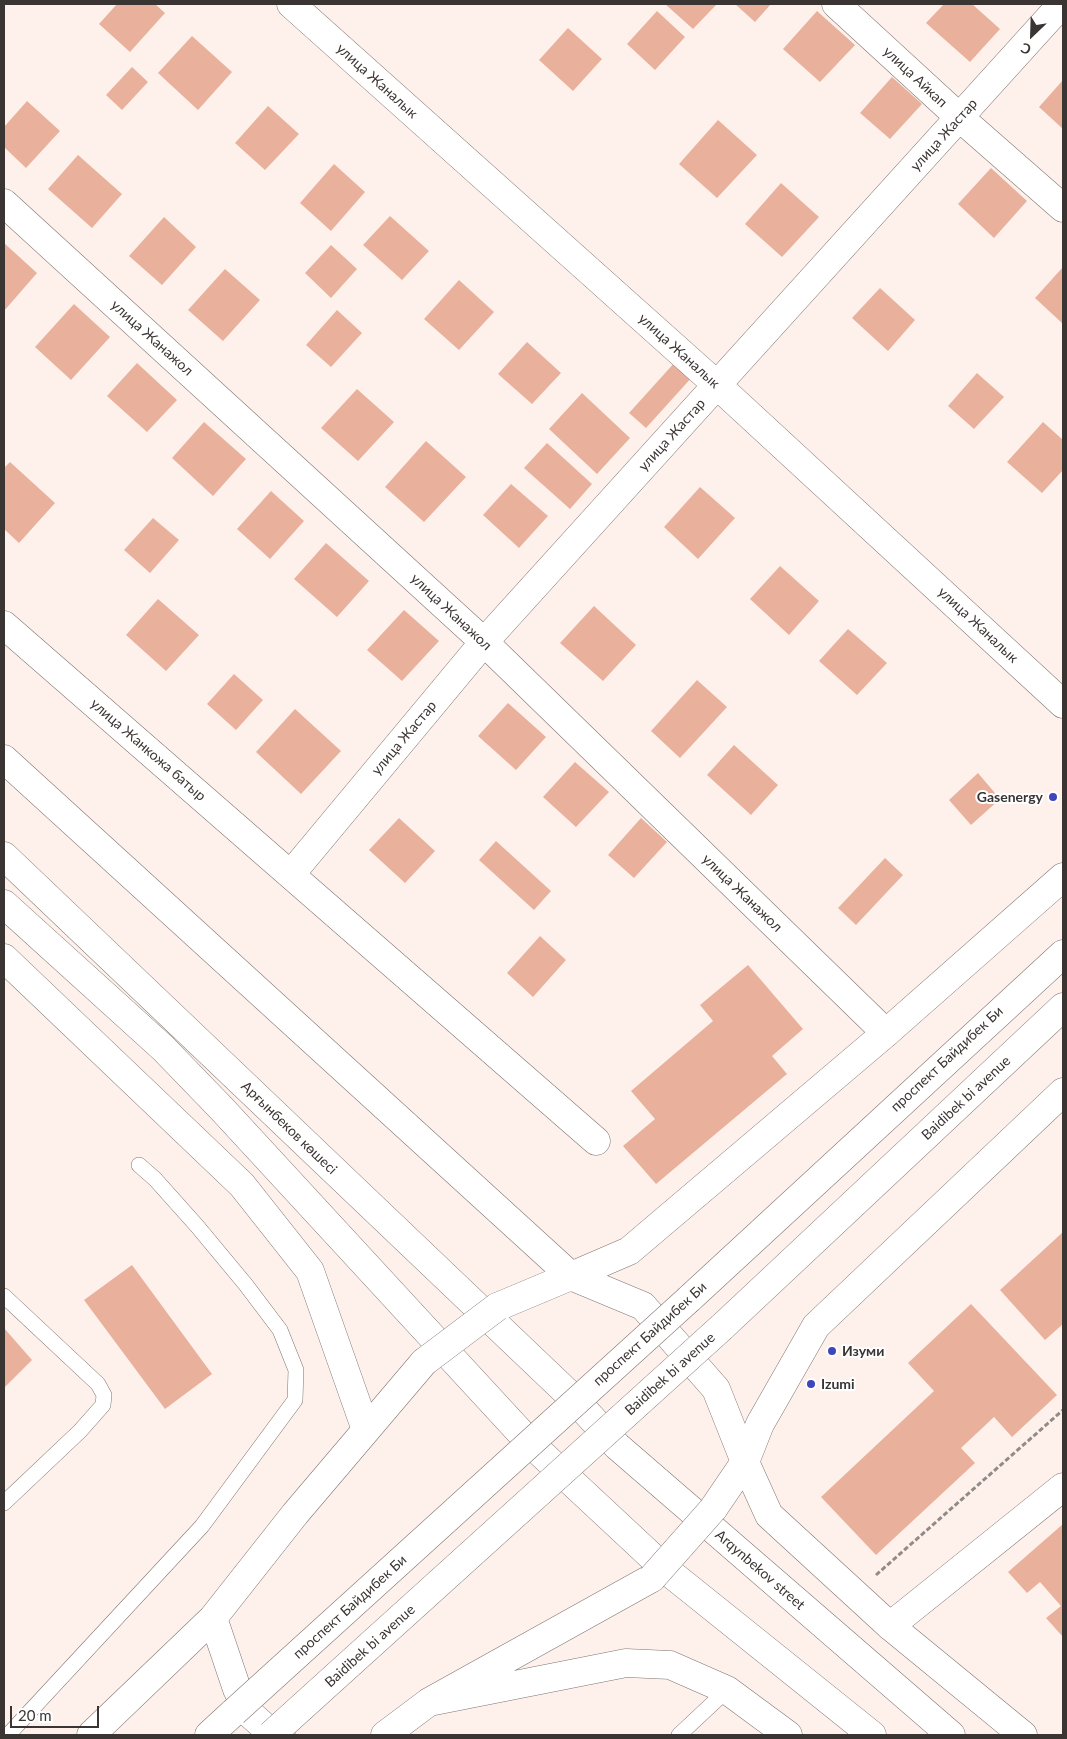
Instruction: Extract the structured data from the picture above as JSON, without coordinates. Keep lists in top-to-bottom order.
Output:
{
  "streets": {
    "main road": [
      "улица Айкап",
      "улица Жаналык",
      "улица Жастар",
      "улица Жанажол",
      "улица Жанкожа батыр",
      "проспект Байдибек Би",
      "Baidibek bi avenue",
      "Arqynbekov street"
    ]
  },
  "crossings": [
    ["улица Айкап", "улица Жастар"],
    ["улица Жаналык", "улица Жастар"],
    ["улица Жастар", "улица Жанажол"],
    ["улица Жастар", "улица Жанкожа батыр"]
  ],
  "places": ["Gasenergy", "Изуми", "Izumi"],
  "scale_bar": "20 m",
  "north": "bottom left"
}
